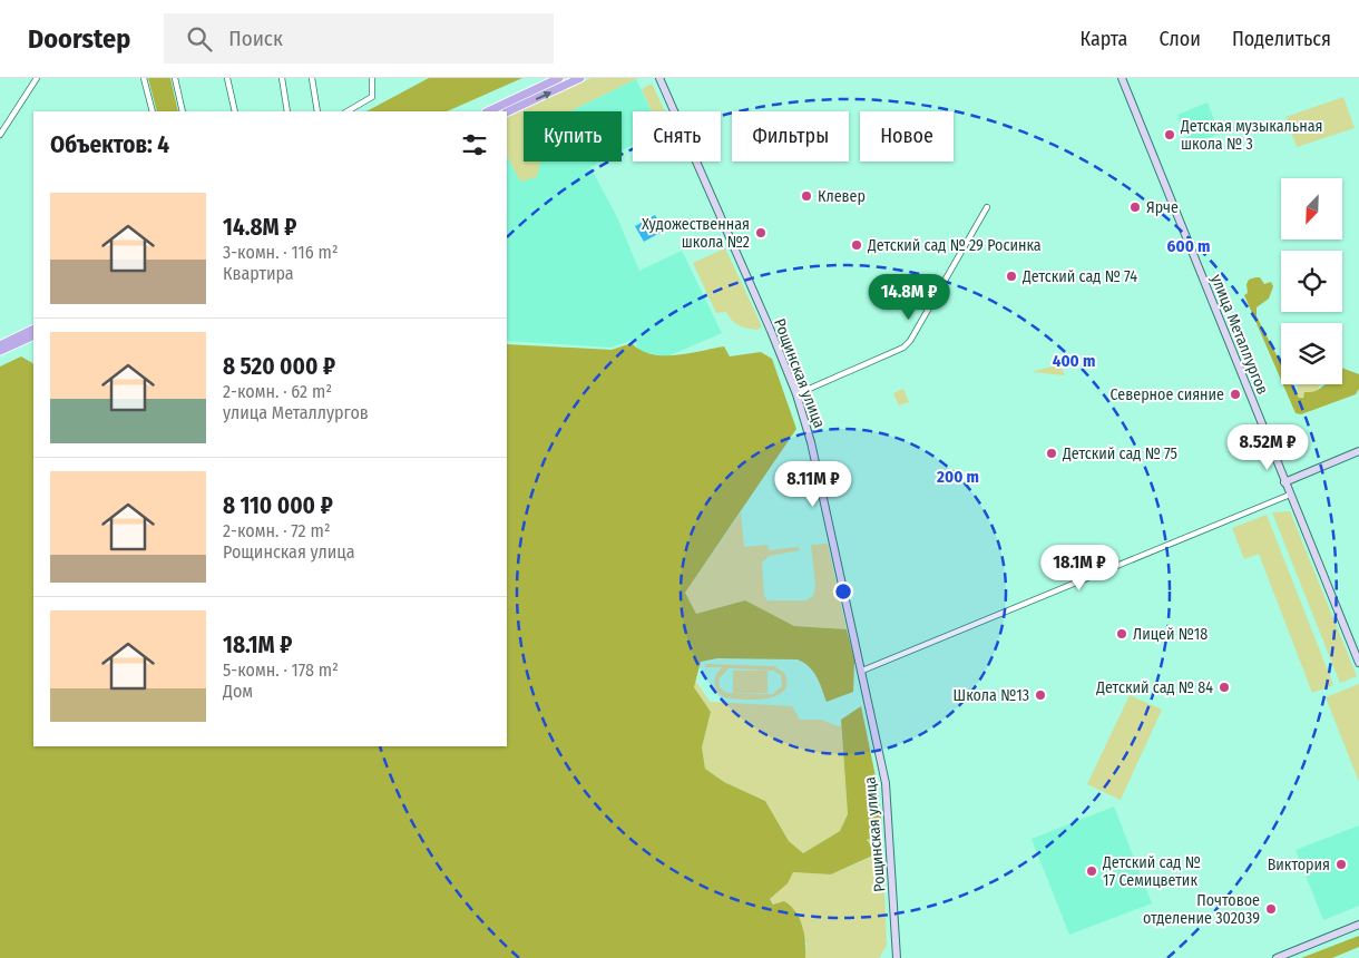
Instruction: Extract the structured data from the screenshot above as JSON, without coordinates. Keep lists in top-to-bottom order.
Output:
{
  "streets": {
    "main road": ["улица Металлургов", "Рощинская улица"]
  },
  "places": [
    "Детская музыкальная школа № 3",
    "Клевер",
    "Ярче",
    "Художественная школа №2",
    "Детский сад № 29 Росинка",
    "Детский сад № 74",
    "Северное сияние",
    "Детский сад № 75",
    "Лицей №18",
    "Детский сад № 84",
    "Школа №13",
    "Виктория",
    "Детский сад № 17 Семицветик",
    "Почтовое отделение 302039"
  ],
  "north": "bottom left",
  "page": {
    "header": "Doorstep",
    "search": "Поиск",
    "nav": ["Карта", "Слои", "Поделиться"],
    "chip": [
      "Купить",
      "Снять",
      "Фильтры",
      "Новое"
    ],
    "heading": "Объектов: 4",
    "list": [
      {
        "name": "14.8M ₽",
        "note": "3-комн. · 116 m² · Квартира"
      },
      {
        "name": "8 520 000 ₽",
        "note": "2-комн. · 62 m² · улица Металлургов"
      },
      {
        "name": "8 110 000 ₽",
        "note": "2-комн. · 72 m² · Рощинская улица"
      },
      {
        "name": "18.1M ₽",
        "note": "5-комн. · 178 m² · Дом"
      }
    ],
    "price": [
      "14.8M ₽",
      "8.52M ₽",
      "8.11M ₽",
      "18.1M ₽"
    ]
  },
  "rings": ["600 m", "400 m", "200 m"]
}
